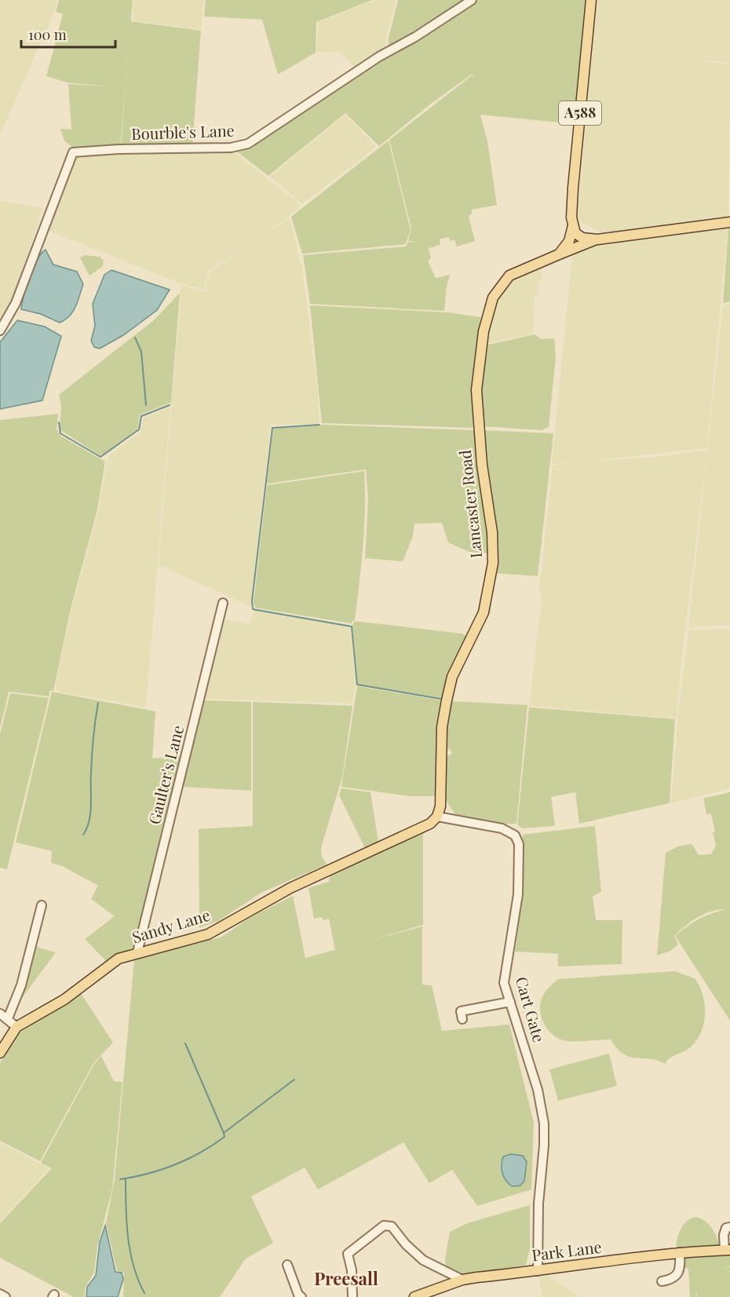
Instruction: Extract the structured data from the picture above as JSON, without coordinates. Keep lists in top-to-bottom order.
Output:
{
  "streets": {
    "main road": [
      "A588",
      "Lancaster Road",
      "Sandy Lane",
      "Park Lane"
    ],
    "street": ["Bourble's Lane", "Gaulter's Lane", "Cart Gate"]
  },
  "crossings": [
    ["Lancaster Road", "Sandy Lane"],
    ["Lancaster Road", "Cart Gate"],
    ["Gaulter's Lane", "Sandy Lane"],
    ["Sandy Lane", "Cart Gate"],
    ["Cart Gate", "Park Lane"]
  ],
  "districts": ["Preesall"],
  "scale_bar": "100 m"
}
